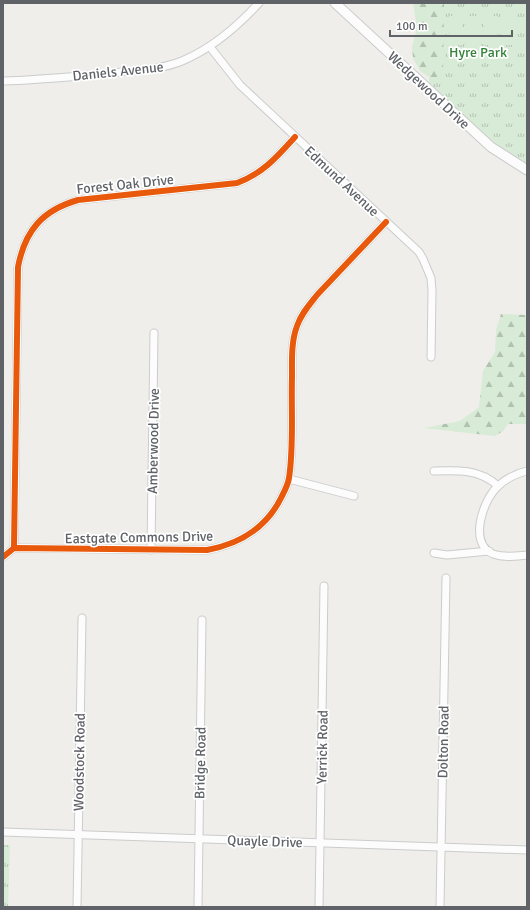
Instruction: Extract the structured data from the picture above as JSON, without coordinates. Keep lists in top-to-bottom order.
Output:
{
  "streets": {
    "street": [
      "Daniels Avenue",
      "Wedgewood Drive",
      "Edmund Avenue",
      "Forest Oak Drive",
      "Amberwood Drive",
      "Eastgate Commons Drive",
      "Dolton Road",
      "Yerrick Road",
      "Woodstock Road",
      "Bridge Road",
      "Quayle Drive"
    ]
  },
  "crossings": [
    ["Daniels Avenue", "Edmund Avenue"],
    ["Edmund Avenue", "Forest Oak Drive"],
    ["Edmund Avenue", "Eastgate Commons Drive"],
    ["Forest Oak Drive", "Eastgate Commons Drive"],
    ["Amberwood Drive", "Eastgate Commons Drive"],
    ["Dolton Road", "Quayle Drive"],
    ["Yerrick Road", "Quayle Drive"],
    ["Woodstock Road", "Quayle Drive"],
    ["Bridge Road", "Quayle Drive"]
  ],
  "parks": ["Hyre Park"],
  "scale_bar": "100 m"
}
